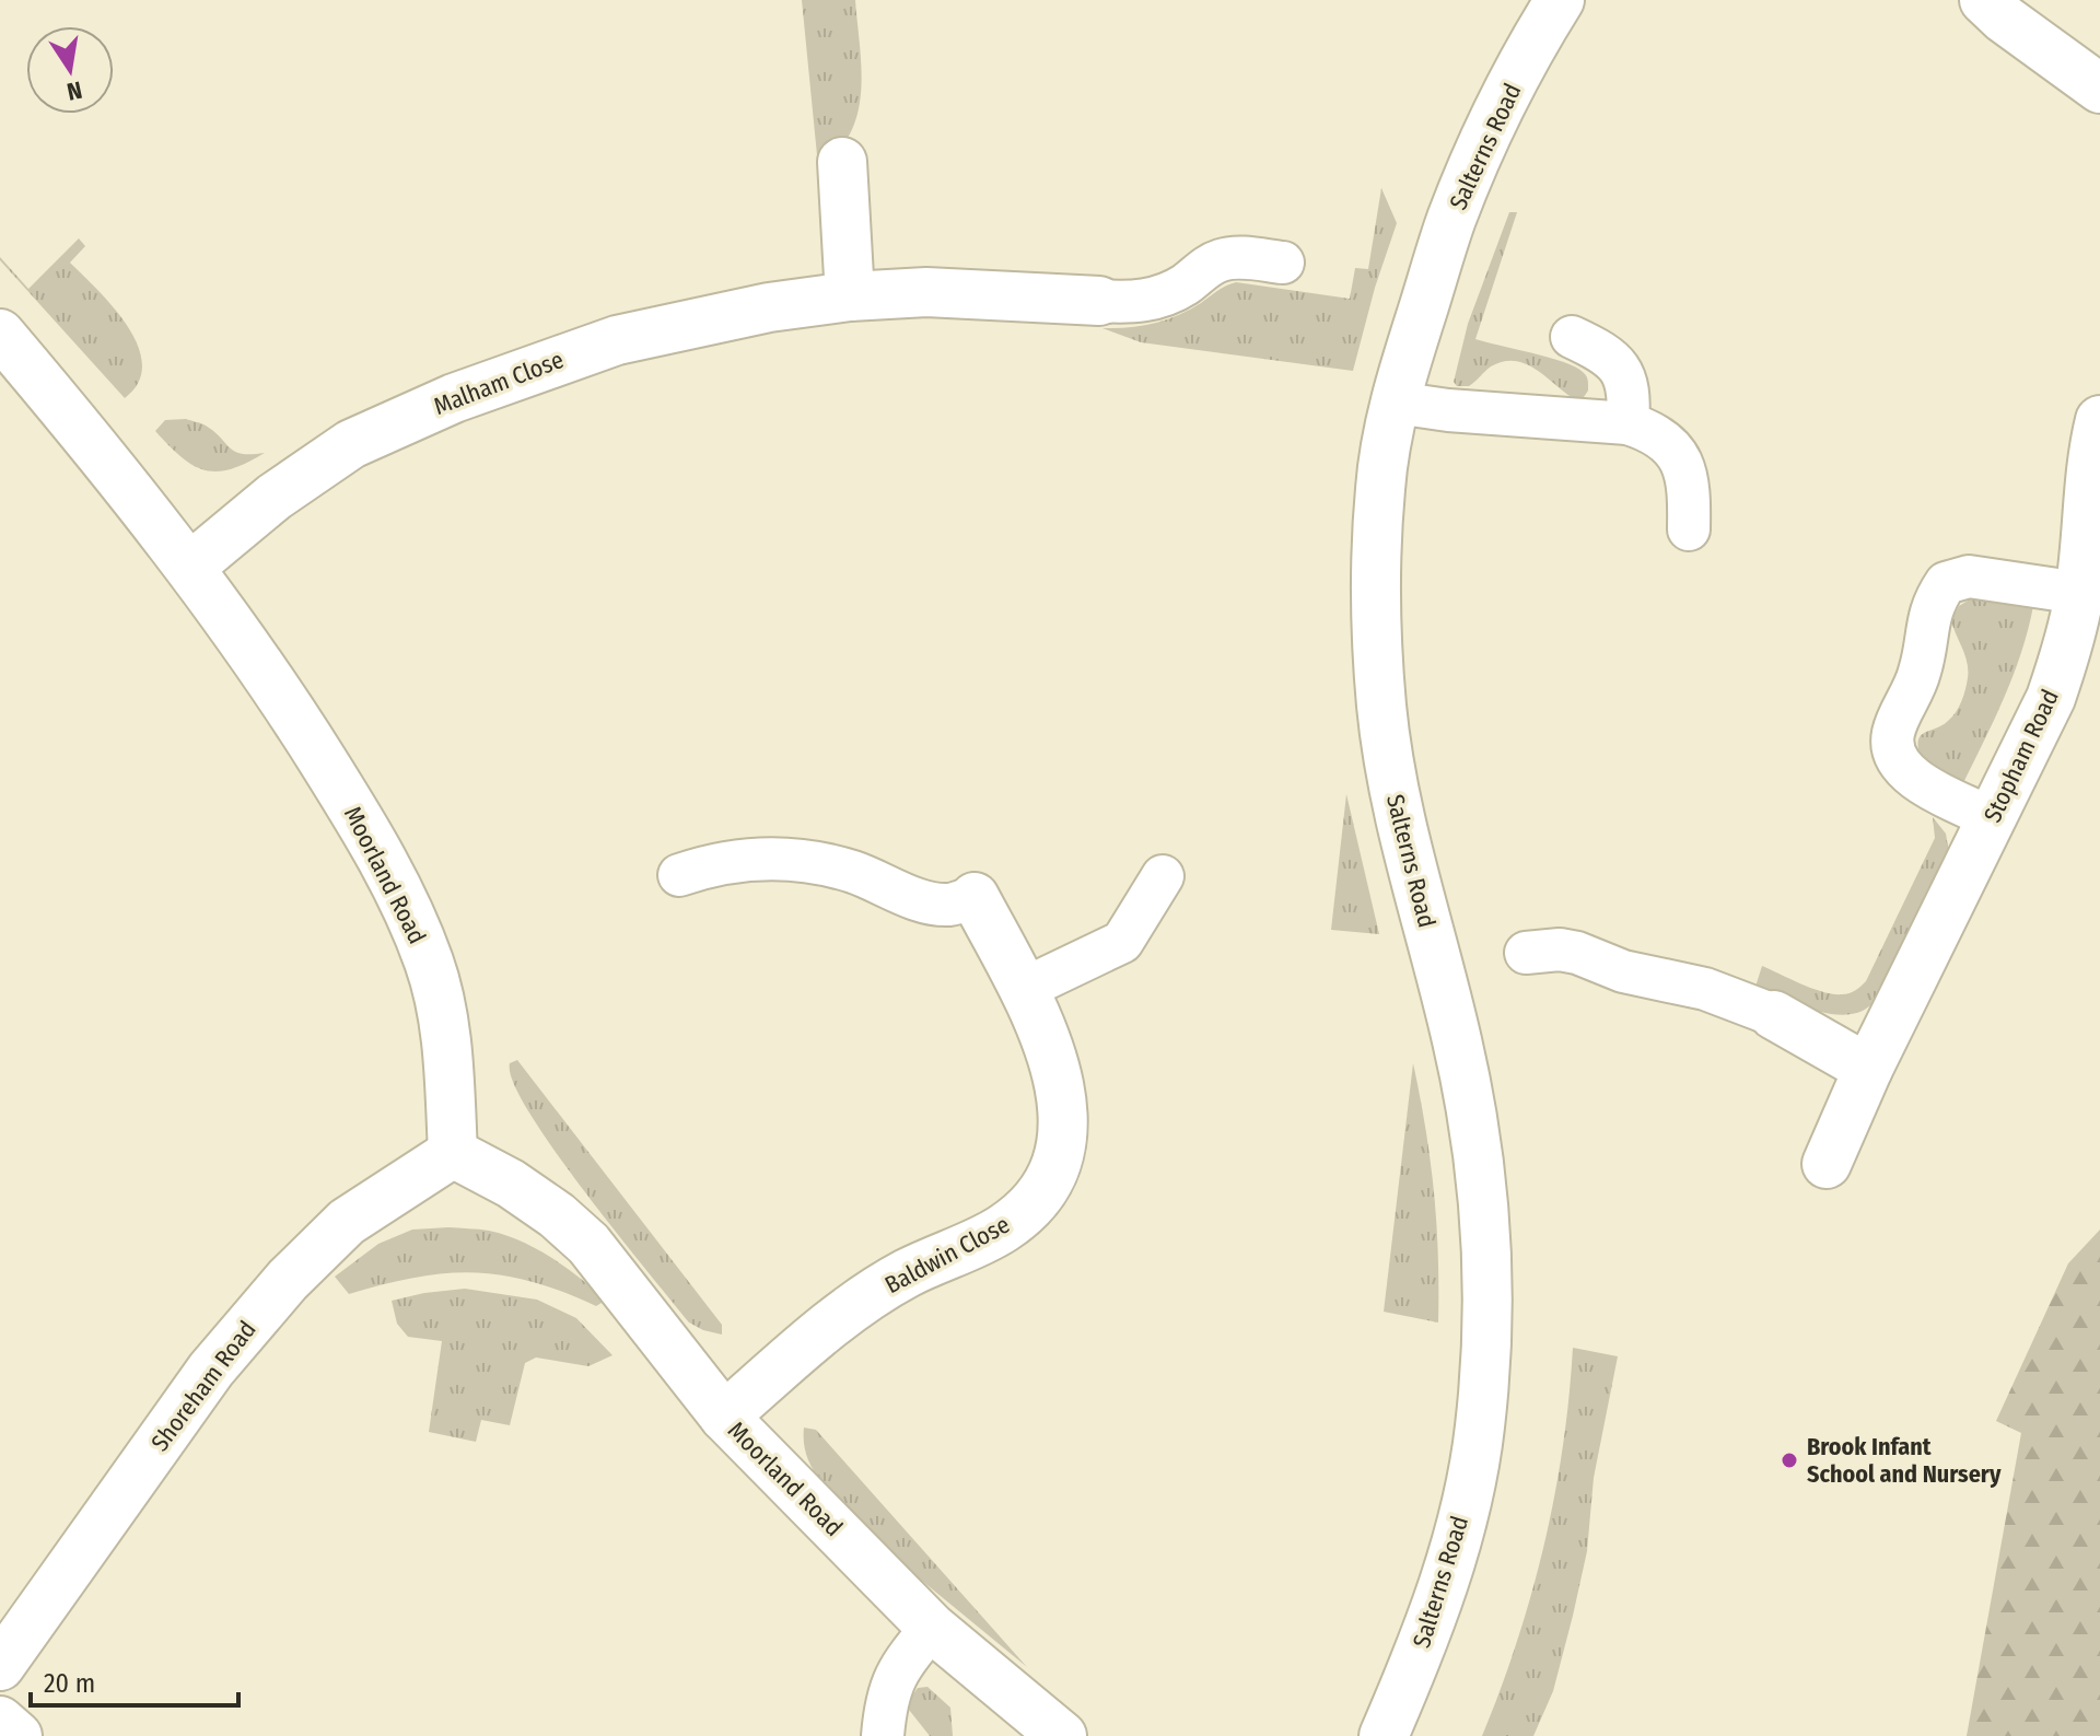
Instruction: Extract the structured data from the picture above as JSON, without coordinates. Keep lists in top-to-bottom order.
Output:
{
  "streets": {
    "street": [
      "Salterns Road",
      "Malham Close",
      "Stopham Road",
      "Moorland Road",
      "Baldwin Close",
      "Shoreham Road"
    ]
  },
  "crossings": [
    ["Malham Close", "Moorland Road"],
    ["Moorland Road", "Baldwin Close"],
    ["Moorland Road", "Shoreham Road"]
  ],
  "places": ["Brook Infant School and Nursery"],
  "scale_bar": "20 m",
  "north": "bottom"
}
